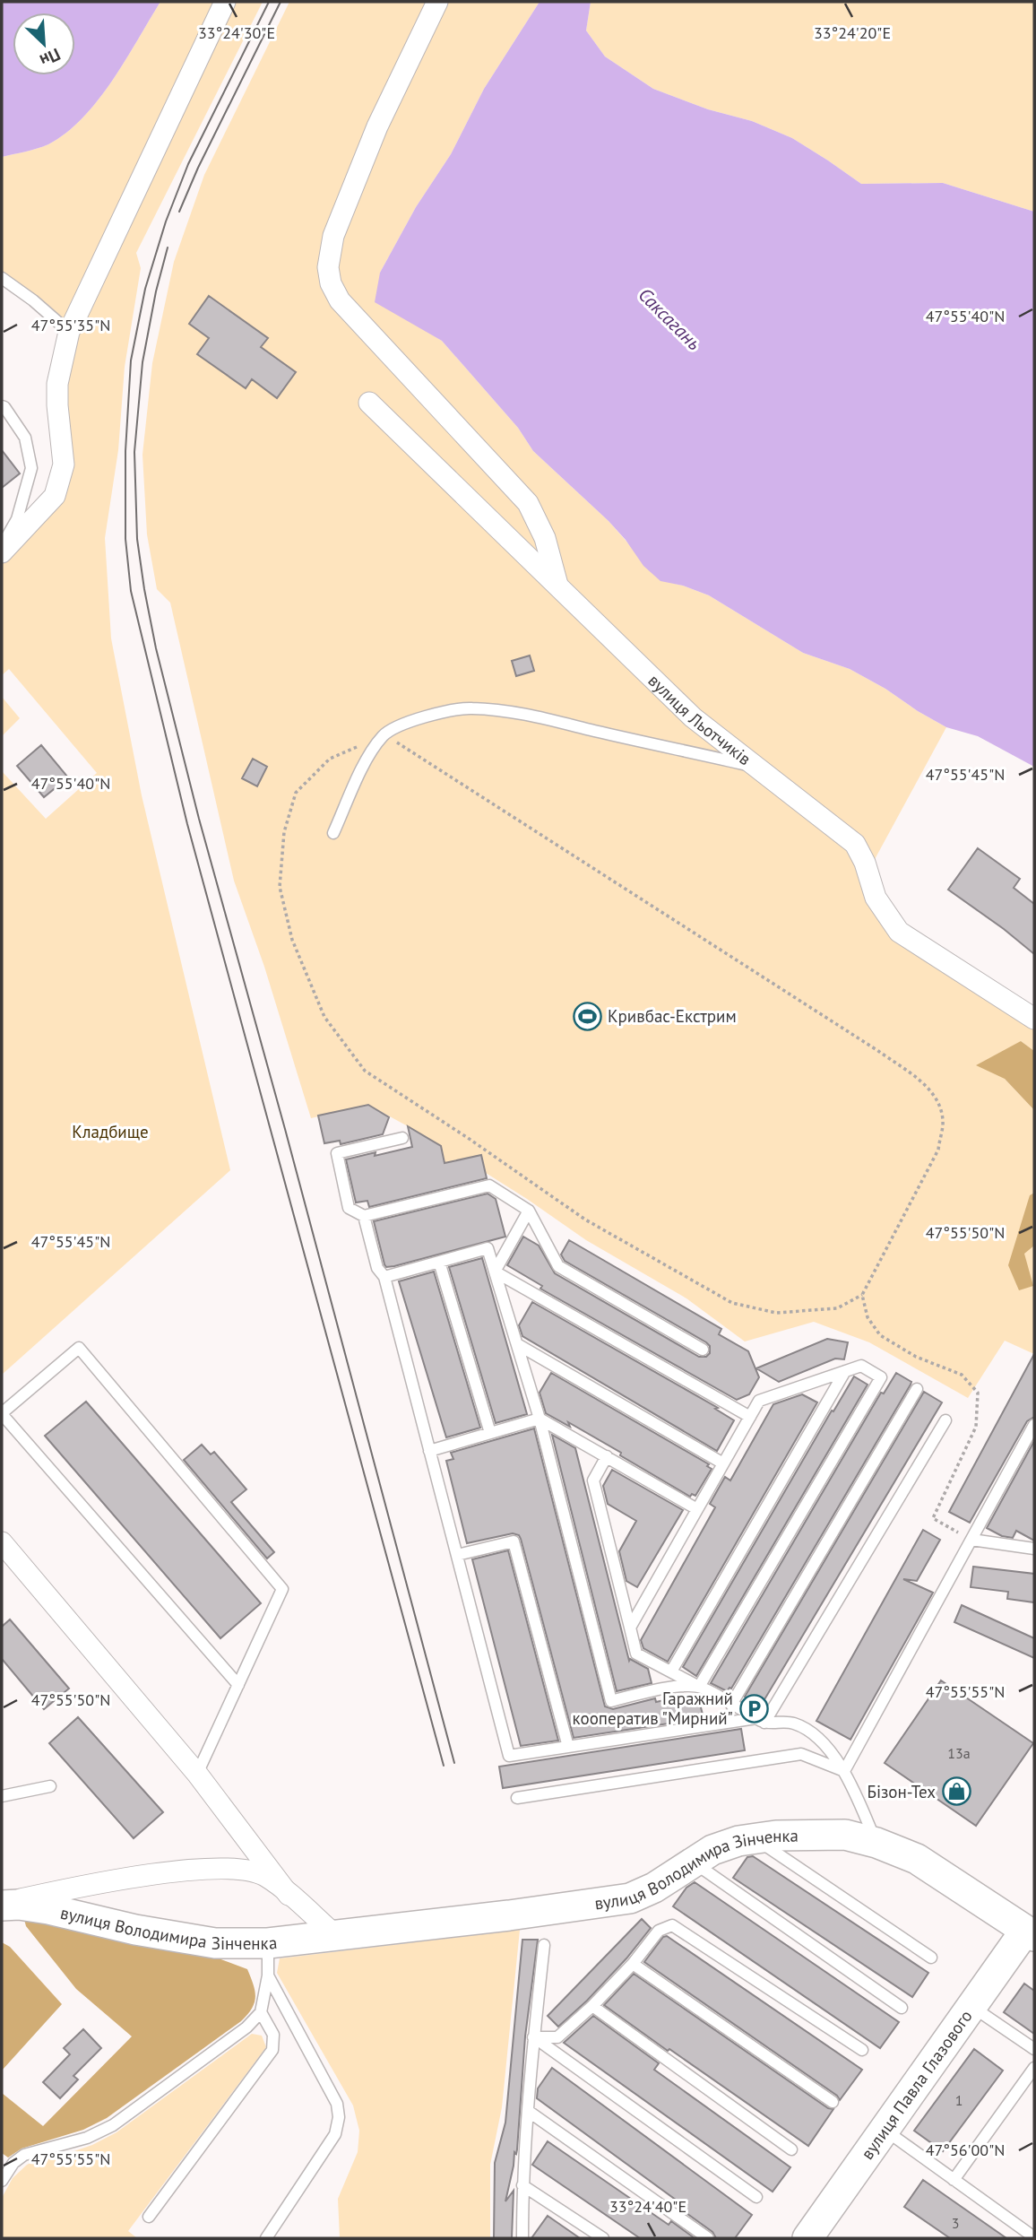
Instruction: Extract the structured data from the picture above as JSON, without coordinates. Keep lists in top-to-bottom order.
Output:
{
  "streets": {
    "main road": ["вулиця Володимира Зінченка", "вулиця Павла Глазового"],
    "street": ["вулиця Льотчиків"]
  },
  "crossings": [
    ["вулиця Володимира Зінченка", "вулиця Павла Глазового"]
  ],
  "water": ["Саксагань"],
  "parks": ["Кладбище"],
  "places": {
    "sports": ["Кривбас-Екстрим"],
    "parking": ["Гаражний кооператив \"Мирний\""],
    "shop": ["Бізон-Тех"]
  },
  "house_numbers": ["13а", "1", "3"],
  "north": "bottom right",
  "coordinates": [
    "33°24'30\"E",
    "33°24'20\"E",
    "47°55'40\"N",
    "47°55'35\"N",
    "47°55'45\"N",
    "47°55'50\"N",
    "47°55'55\"N",
    "47°56'00\"N",
    "33°24'40\"E"
  ]
}
